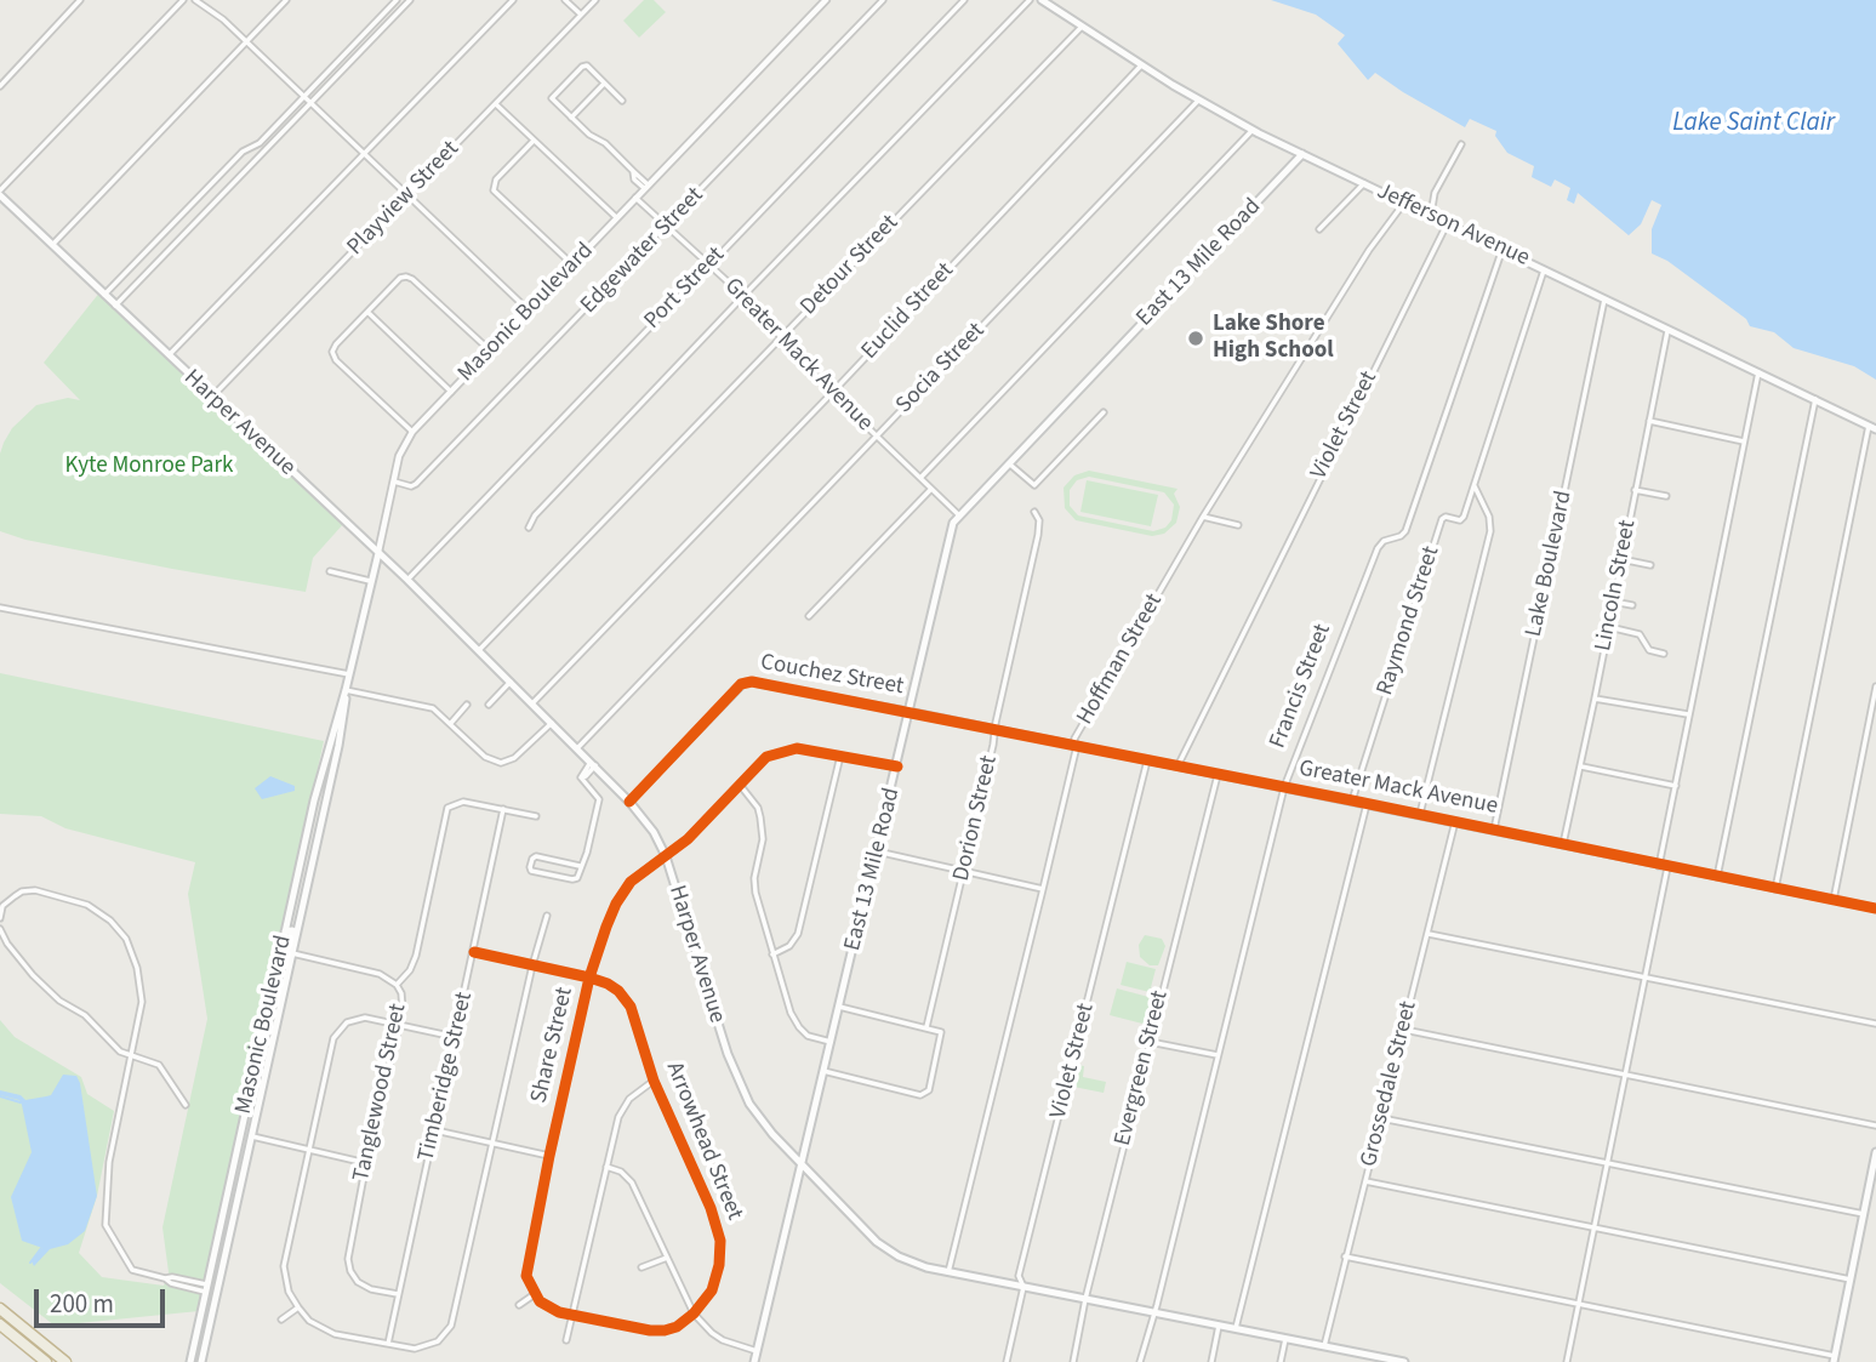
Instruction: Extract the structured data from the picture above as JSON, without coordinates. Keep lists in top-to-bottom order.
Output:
{
  "streets": {
    "main road": [
      "Jefferson Avenue",
      "East 13 Mile Road",
      "Masonic Boulevard",
      "Harper Avenue"
    ],
    "street": [
      "Playview Street",
      "Edgewater Street",
      "Detour Street",
      "Port Street",
      "Euclid Street",
      "Greater Mack Avenue",
      "Socia Street",
      "Violet Street",
      "Lake Boulevard",
      "Lincoln Street",
      "Raymond Street",
      "Hoffman Street",
      "Couchez Street",
      "Francis Street",
      "Dorion Street",
      "Share Street",
      "Evergreen Street",
      "Timberidge Street",
      "Grossedale Street",
      "Tanglewood Street",
      "Arrowhead Street"
    ]
  },
  "crossings": [
    ["Playview Street", "Harper Avenue"],
    ["Jefferson Avenue", "East 13 Mile Road"],
    ["Jefferson Avenue", "Detour Street"],
    ["Jefferson Avenue", "Euclid Street"],
    ["Jefferson Avenue", "Socia Street"],
    ["Jefferson Avenue", "Violet Street"],
    ["Jefferson Avenue", "Lake Boulevard"],
    ["Jefferson Avenue", "Lincoln Street"],
    ["Jefferson Avenue", "Raymond Street"],
    ["Jefferson Avenue", "Hoffman Street"],
    ["Jefferson Avenue", "Francis Street"],
    ["Edgewater Street", "Masonic Boulevard"],
    ["Edgewater Street", "Greater Mack Avenue"],
    ["East 13 Mile Road", "Greater Mack Avenue"],
    ["East 13 Mile Road", "Harper Avenue"],
    ["East 13 Mile Road", "Couchez Street"],
    ["East 13 Mile Road", "Share Street"],
    ["Detour Street", "Greater Mack Avenue"],
    ["Detour Street", "Harper Avenue"],
    ["Port Street", "Greater Mack Avenue"],
    ["Port Street", "Harper Avenue"],
    ["Euclid Street", "Greater Mack Avenue"],
    ["Euclid Street", "Harper Avenue"],
    ["Masonic Boulevard", "Greater Mack Avenue"],
    ["Masonic Boulevard", "Harper Avenue"],
    ["Greater Mack Avenue", "Socia Street"],
    ["Greater Mack Avenue", "Violet Street"],
    ["Greater Mack Avenue", "Lake Boulevard"],
    ["Greater Mack Avenue", "Lincoln Street"],
    ["Greater Mack Avenue", "Raymond Street"],
    ["Greater Mack Avenue", "Hoffman Street"],
    ["Greater Mack Avenue", "Couchez Street"],
    ["Greater Mack Avenue", "Francis Street"],
    ["Greater Mack Avenue", "Dorion Street"],
    ["Greater Mack Avenue", "Evergreen Street"],
    ["Greater Mack Avenue", "Grossedale Street"],
    ["Socia Street", "Harper Avenue"],
    ["Harper Avenue", "Violet Street"],
    ["Harper Avenue", "Hoffman Street"],
    ["Harper Avenue", "Couchez Street"],
    ["Harper Avenue", "Francis Street"],
    ["Harper Avenue", "Share Street"],
    ["Harper Avenue", "Evergreen Street"],
    ["Harper Avenue", "Grossedale Street"],
    ["Share Street", "Arrowhead Street"],
    ["Timberidge Street", "Tanglewood Street"],
    ["Timberidge Street", "Arrowhead Street"]
  ],
  "water": ["Lake Saint Clair"],
  "parks": ["Kyte Monroe Park"],
  "places": ["Lake Shore High School"],
  "scale_bar": "200 m"
}
